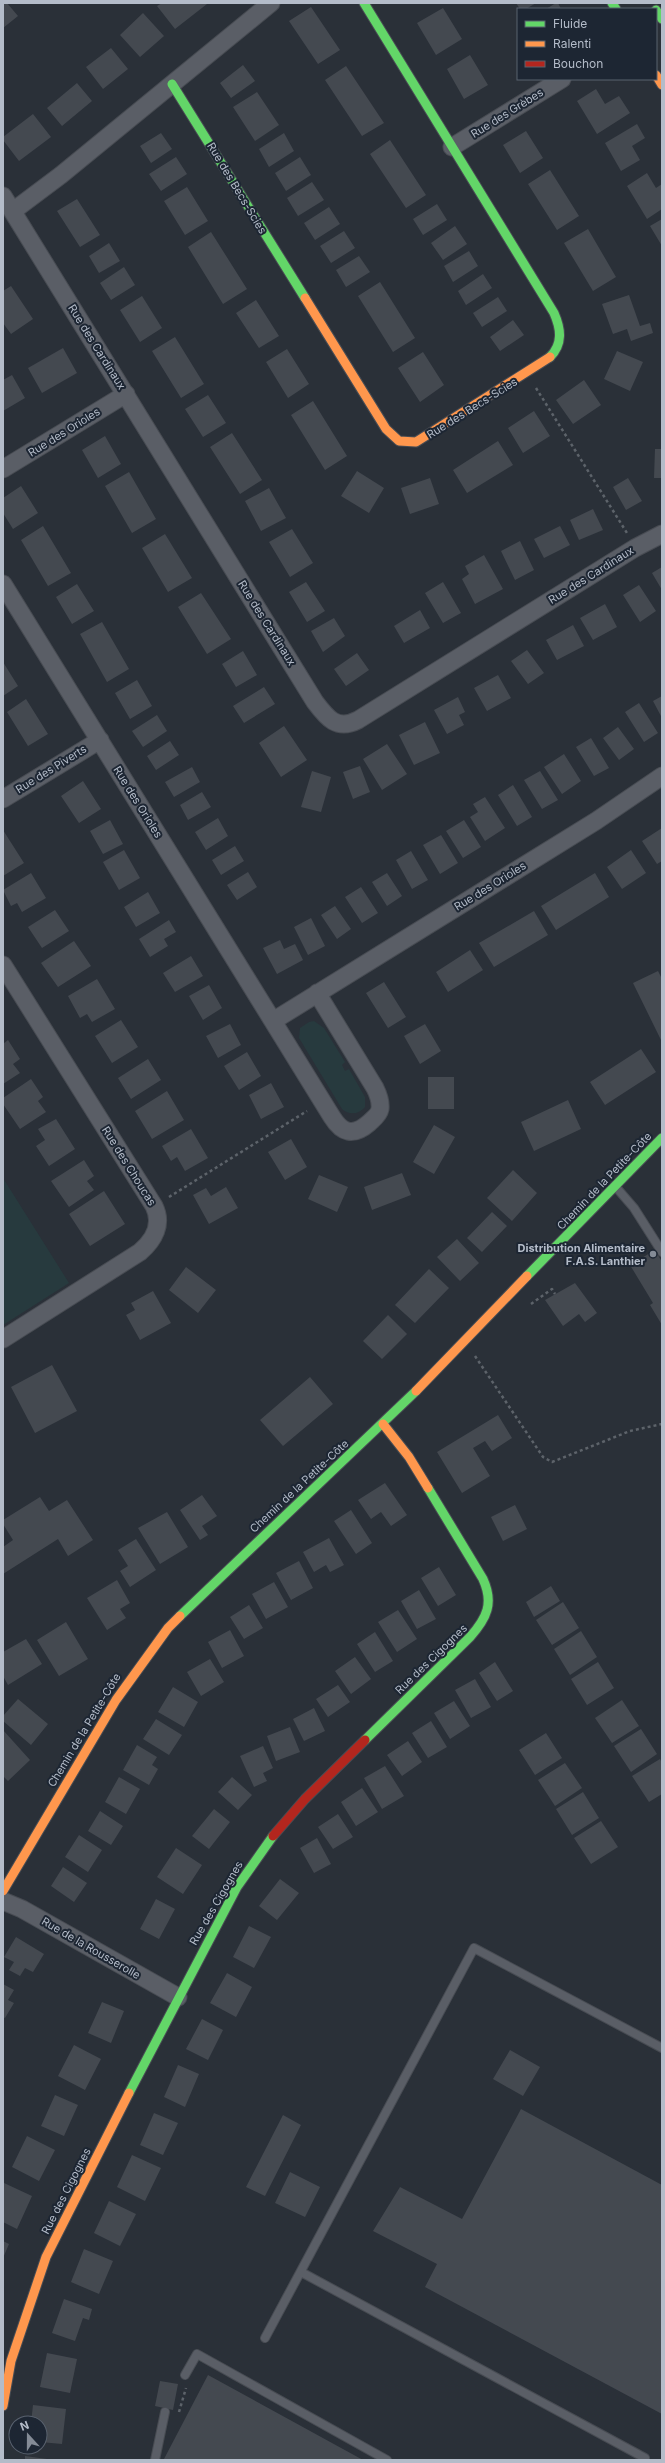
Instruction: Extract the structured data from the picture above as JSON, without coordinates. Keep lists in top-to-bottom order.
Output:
{
  "streets": {
    "street": [
      "Rue des Grèbes",
      "Rue des Becs-Scies",
      "Rue des Cardinaux",
      "Rue des Orioles",
      "Rue des Piverts",
      "Rue des Choucas",
      "Chemin de la Petite-Côte",
      "Rue des Cigognes",
      "Rue de la Rousserolle"
    ]
  },
  "crossings": [
    ["Rue des Grèbes", "Rue des Becs-Scies"],
    ["Rue des Cardinaux", "Rue des Orioles"],
    ["Rue des Orioles", "Rue des Piverts"],
    ["Chemin de la Petite-Côte", "Rue des Cigognes"],
    ["Rue des Cigognes", "Rue de la Rousserolle"]
  ],
  "places": ["Distribution Alimentaire F.A.S. Lanthier"],
  "legend": ["Fluide", "Ralenti", "Bouchon"],
  "north": "top"
}
